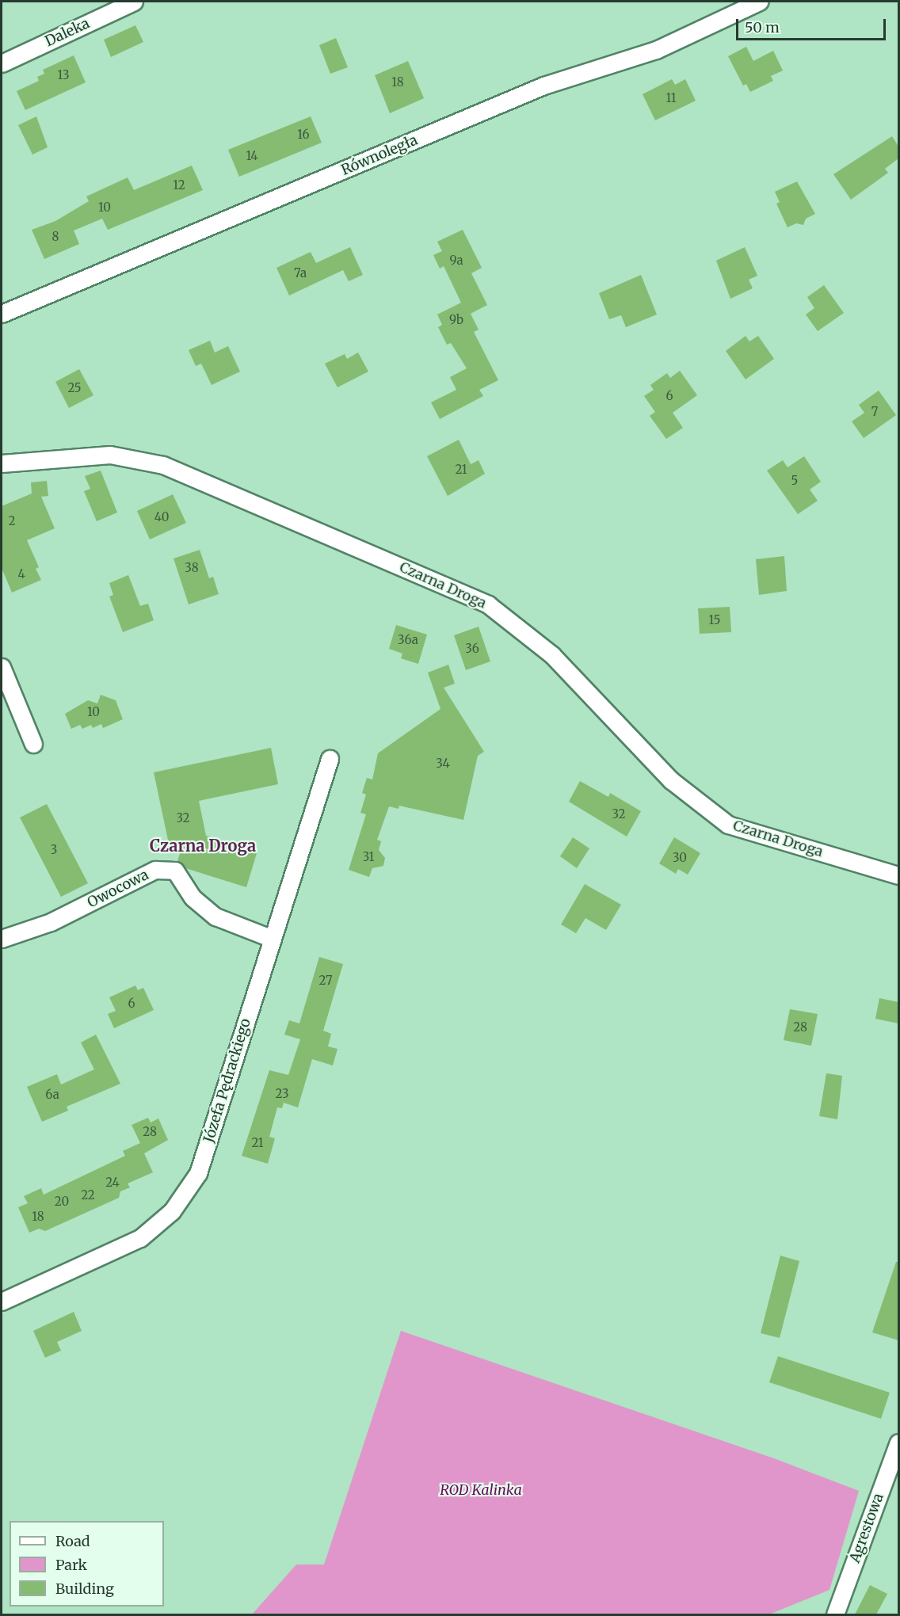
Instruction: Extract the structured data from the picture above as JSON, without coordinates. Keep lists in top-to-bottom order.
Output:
{
  "streets": {
    "street": [
      "Daleka",
      "Równoległa",
      "Czarna Droga",
      "Owocowa",
      "Józefa Pędrackiego",
      "Agrestowa"
    ]
  },
  "crossings": [
    ["Owocowa", "Józefa Pędrackiego"]
  ],
  "districts": ["Czarna Droga"],
  "parks": ["ROD Kalinka"],
  "house_numbers": [
    "13",
    "18",
    "11",
    "16",
    "14",
    "12",
    "10",
    "8",
    "9a",
    "7a",
    "9b",
    "25",
    "6",
    "7",
    "21",
    "5",
    "40",
    "2",
    "38",
    "4",
    "15",
    "36a",
    "36",
    "10",
    "34",
    "32",
    "32",
    "3",
    "31",
    "30",
    "27",
    "6",
    "28",
    "23",
    "6a",
    "28",
    "21",
    "24",
    "22",
    "20",
    "18"
  ],
  "legend": ["Road", "Park", "Building"],
  "scale_bar": "50 m"
}
